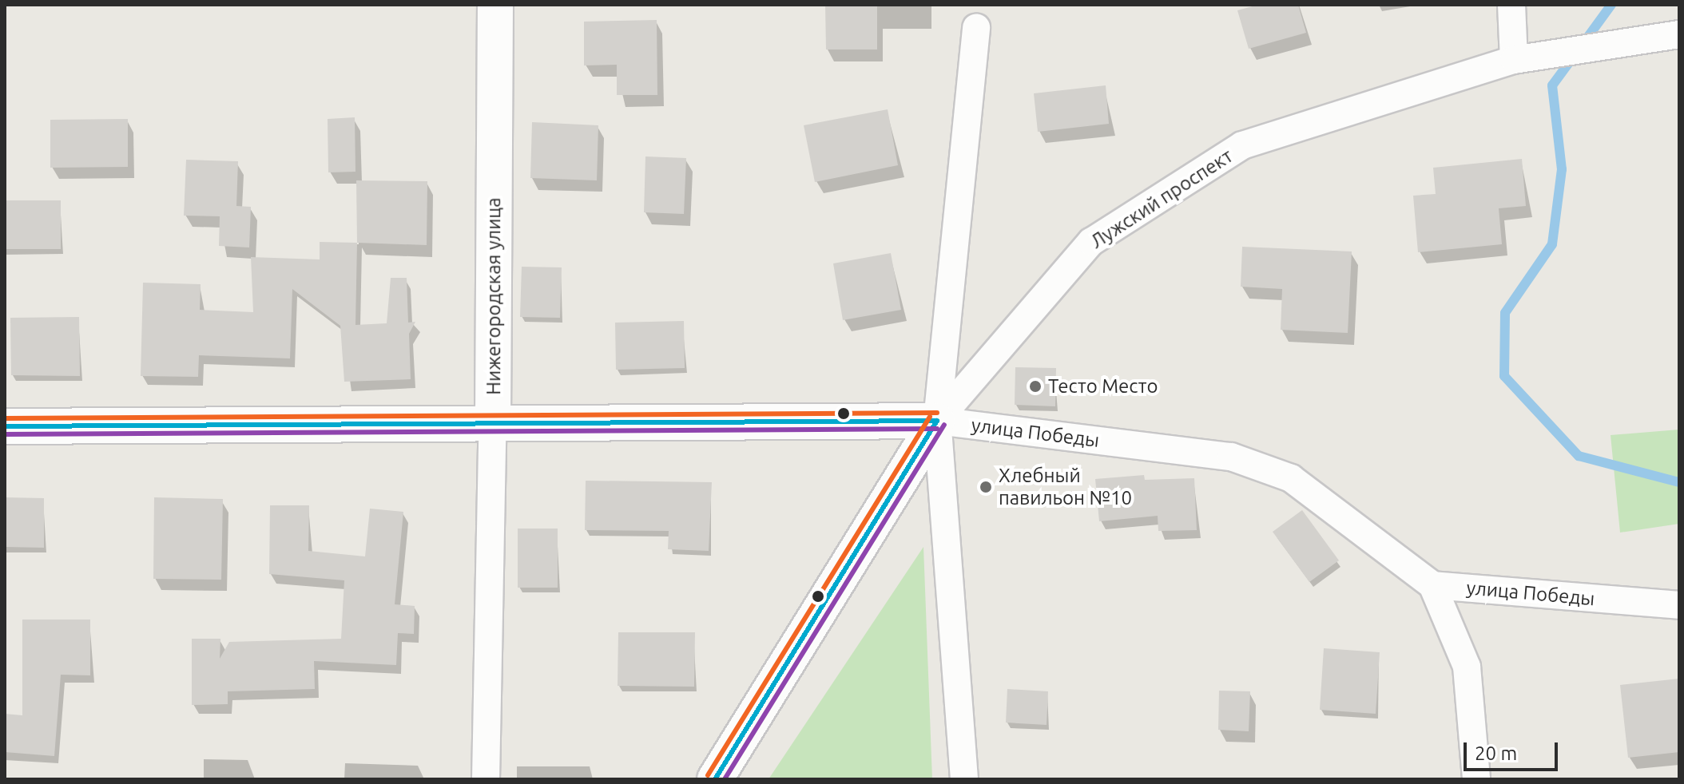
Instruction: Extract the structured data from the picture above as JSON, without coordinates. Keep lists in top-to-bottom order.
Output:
{
  "streets": {
    "street": ["Лужский проспект", "Нижегородская улица", "улица Победы"]
  },
  "crossings": [
    ["Лужский проспект", "улица Победы"],
    ["Нижегородская улица", "улица Победы"]
  ],
  "places": ["Тесто Место", "Хлебный павильон №10"],
  "scale_bar": "20 m"
}
